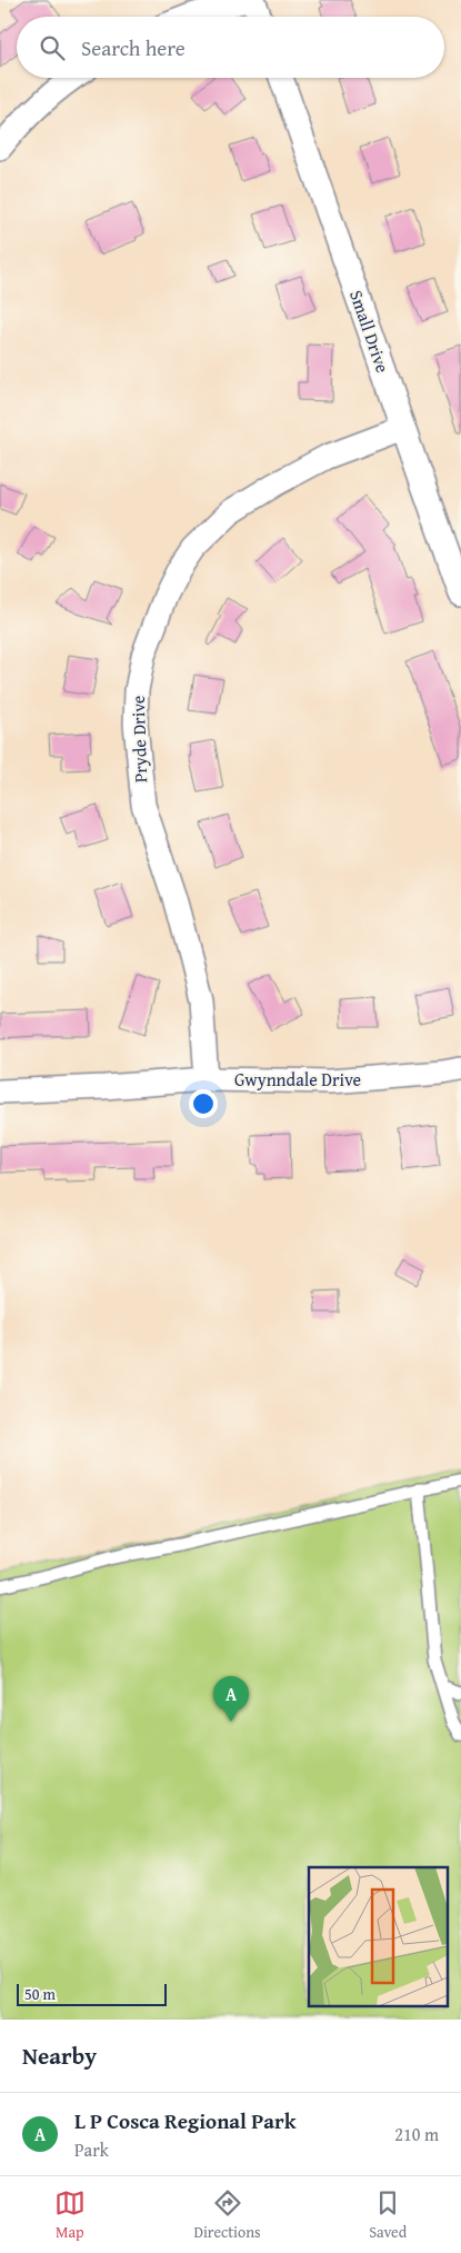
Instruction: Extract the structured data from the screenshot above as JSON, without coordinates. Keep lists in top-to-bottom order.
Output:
{
  "streets": {
    "street": ["Small Drive", "Pryde Drive", "Gwynndale Drive"]
  },
  "crossings": [
    ["Small Drive", "Pryde Drive"],
    ["Pryde Drive", "Gwynndale Drive"]
  ],
  "scale_bar": "50 m",
  "page": {
    "search": "Search here",
    "pins": "A",
    "scale": "50 m",
    "heading": "Nearby",
    "list": [
      {
        "mark": "A",
        "name": "L P Cosca Regional Park",
        "note": "Park",
        "value": "210 m"
      }
    ],
    "nav": ["Map", "Directions", "Saved"]
  }
}
